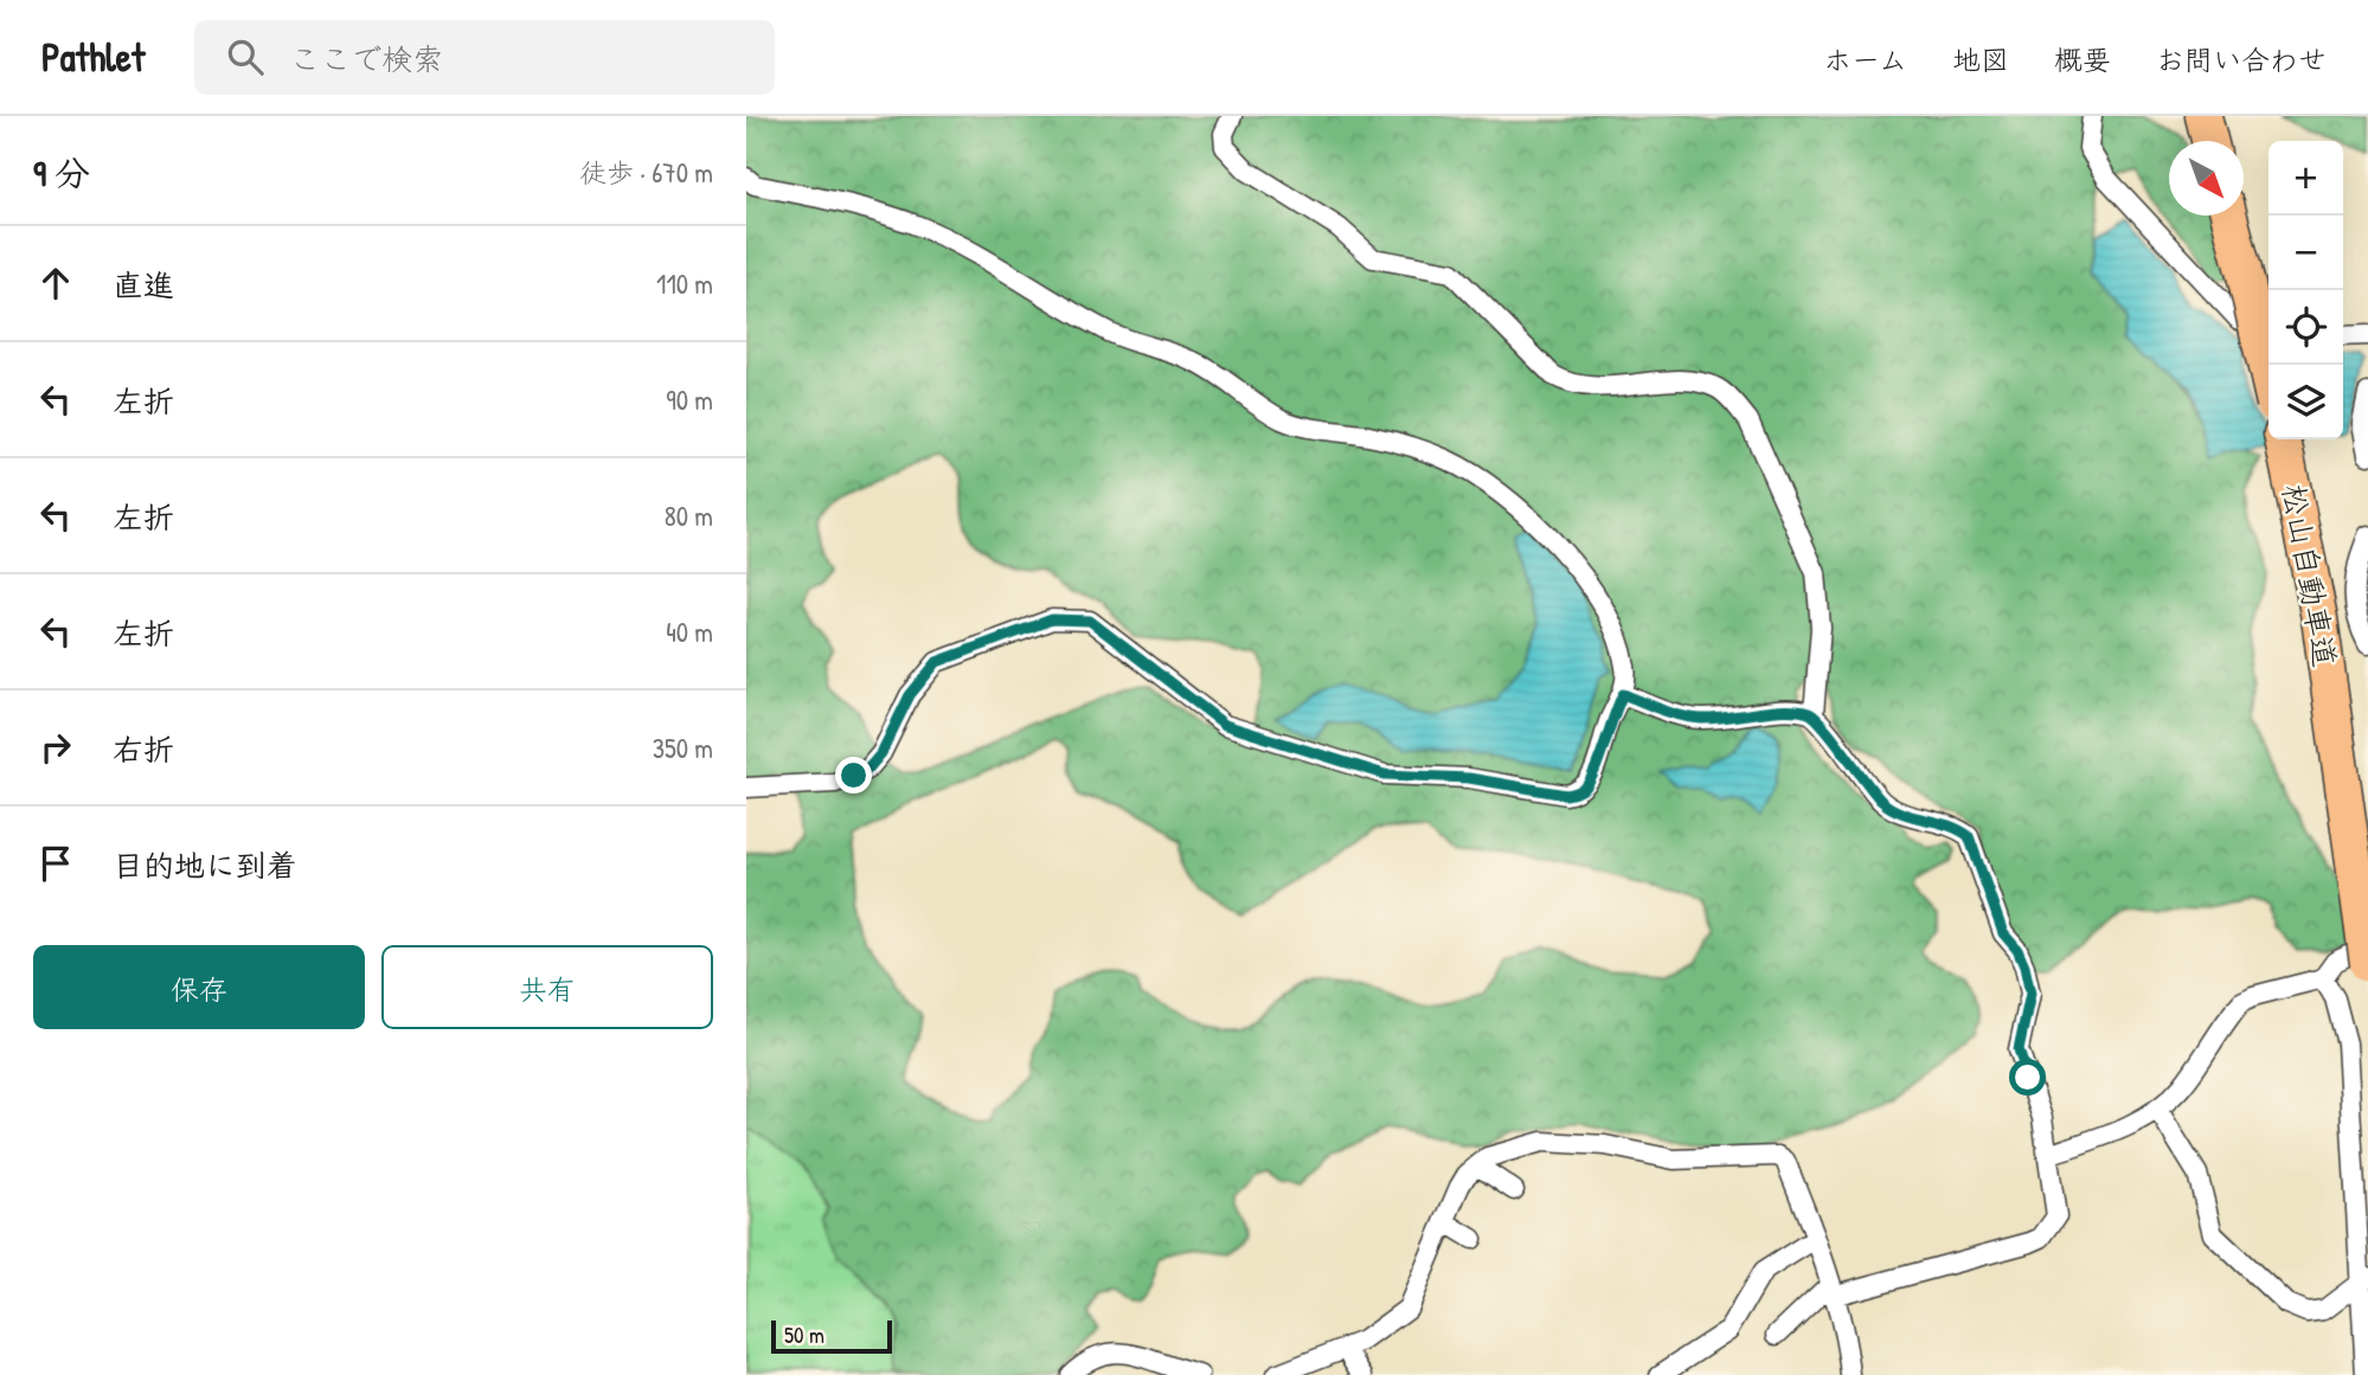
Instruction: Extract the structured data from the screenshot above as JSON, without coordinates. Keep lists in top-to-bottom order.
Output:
{
  "streets": {
    "highway": ["松山自動車道"]
  },
  "scale_bar": "50 m",
  "north": "bottom right",
  "page": {
    "header": "Pathlet",
    "search": "ここで検索",
    "nav": [
      "ホーム",
      "地図",
      "概要",
      "お問い合わせ"
    ],
    "heading": ["9 分", "徒歩 · 670 m"],
    "map_buttons": ["+", "−"],
    "list": [
      ["直進", "110 m"],
      ["左折", "90 m"],
      ["左折", "80 m"],
      ["左折", "40 m"],
      ["右折", "350 m"],
      "目的地に到着"
    ],
    "buttons": ["保存", "共有"],
    "scale": "50 m"
  }
}
